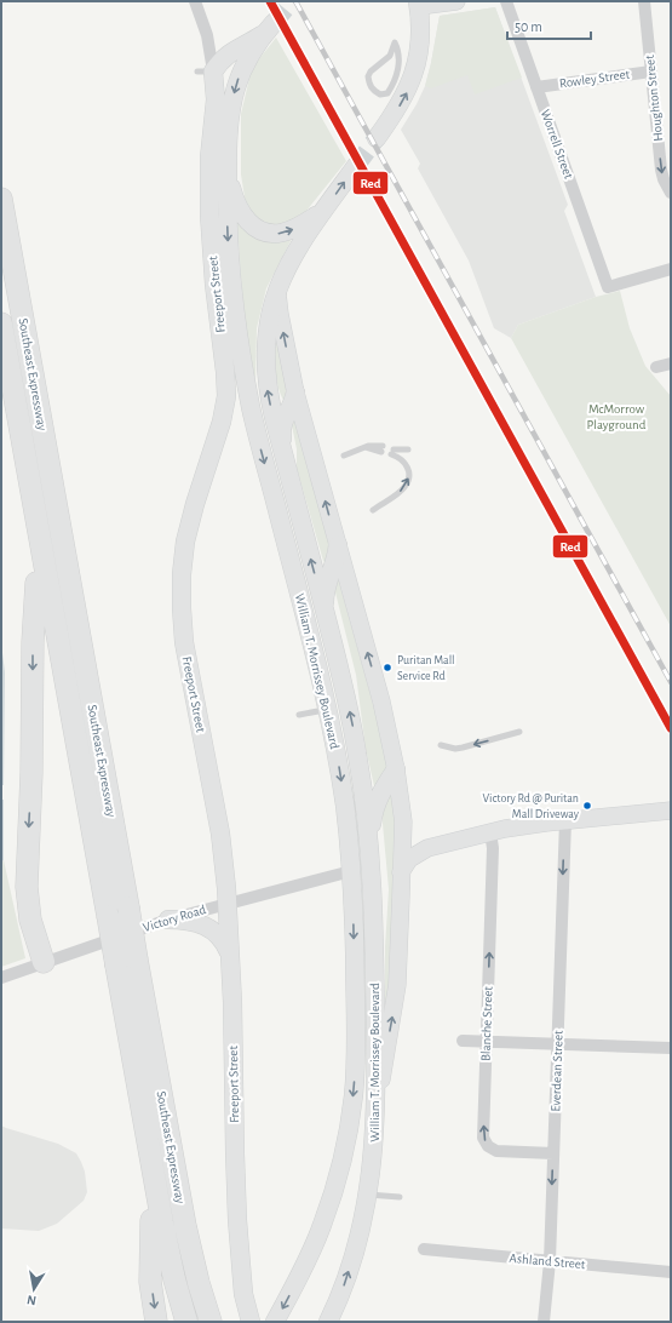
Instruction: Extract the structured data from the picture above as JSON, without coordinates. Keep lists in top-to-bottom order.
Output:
{
  "streets": {
    "highway": ["Southeast Expressway"],
    "main road": ["Freeport Street", "William T. Morrissey Boulevard"],
    "street": [
      "Rowley Street",
      "Houghton Street",
      "Worrell Street",
      "Victory Road",
      "Blanche Street",
      "Everdean Street",
      "Ashland Street"
    ]
  },
  "crossings": [
    ["Rowley Street", "Houghton Street"],
    ["Rowley Street", "Worrell Street"],
    ["Freeport Street", "William T. Morrissey Boulevard"],
    ["Freeport Street", "Victory Road"],
    ["William T. Morrissey Boulevard", "Victory Road"],
    ["Blanche Street", "Everdean Street"],
    ["Everdean Street", "Ashland Street"]
  ],
  "one_way": ["Houghton Street", "Blanche Street", "Everdean Street"],
  "parks": ["McMorrow Playground"],
  "places": ["Puritan Mall Service Rd", "Victory Rd @ Puritan Mall Driveway"],
  "lines": ["transit line Red"],
  "scale_bar": "50 m",
  "north": "bottom"
}
